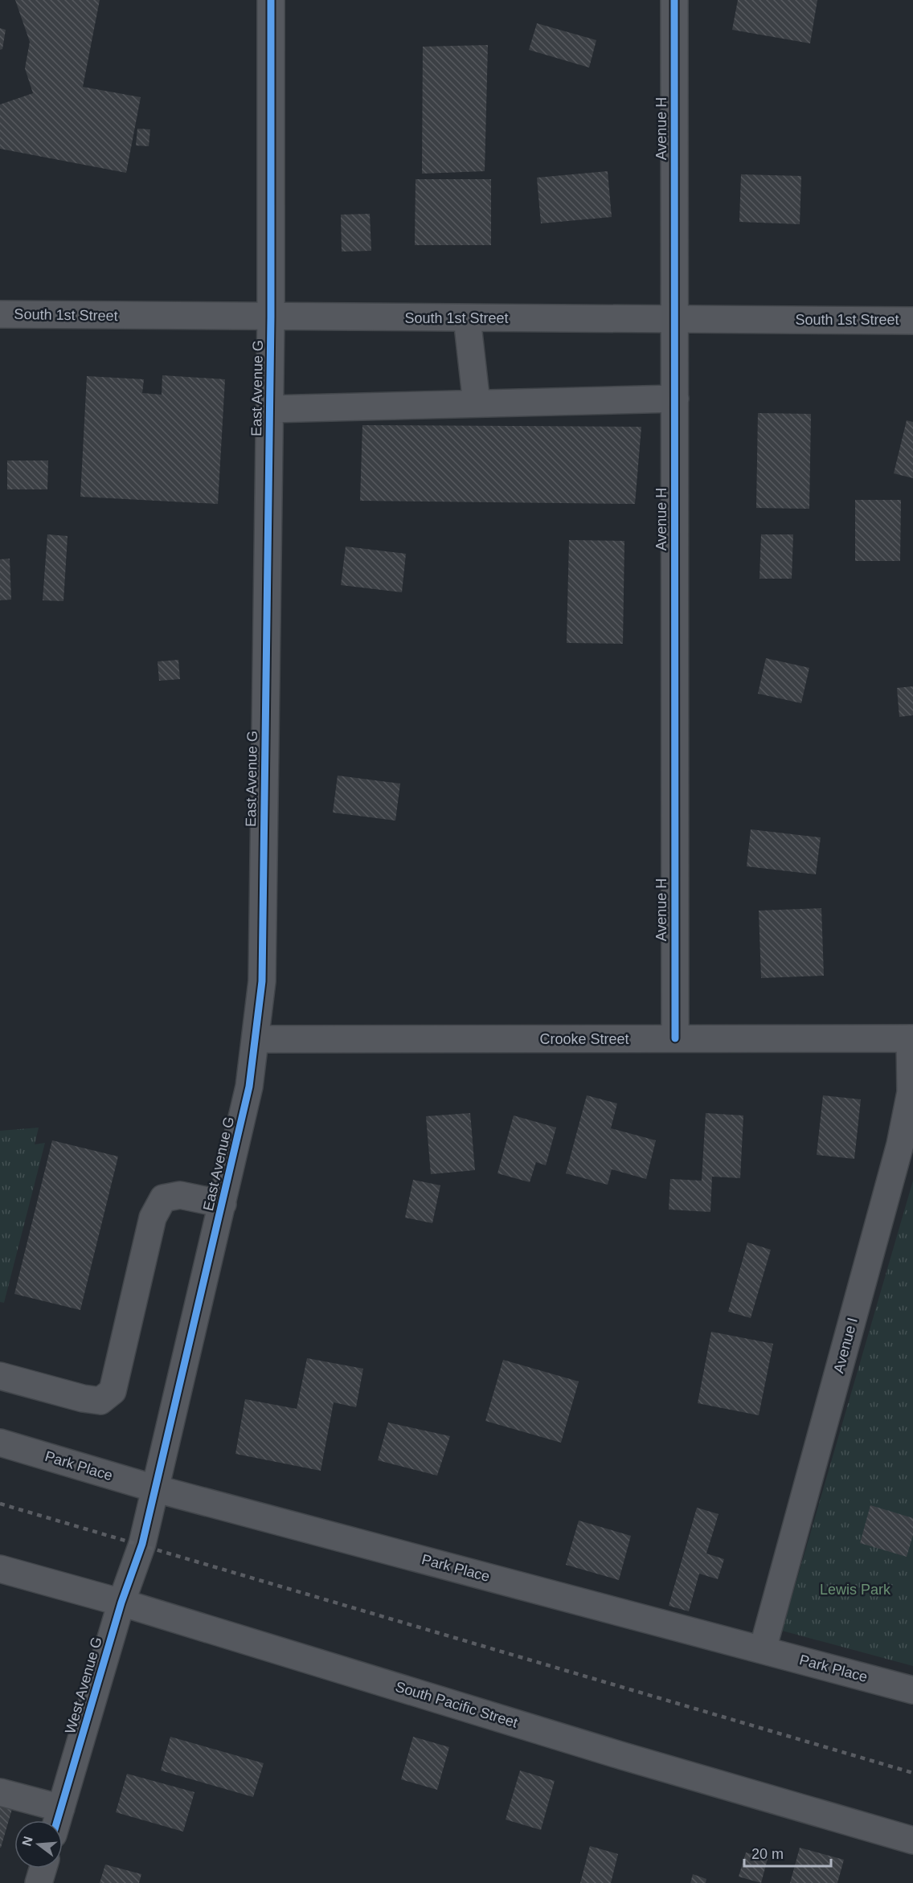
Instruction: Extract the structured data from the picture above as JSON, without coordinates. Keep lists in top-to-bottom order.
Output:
{
  "streets": {
    "street": [
      "Avenue H",
      "South 1st Street",
      "East Avenue G",
      "Crooke Street",
      "Avenue I",
      "Park Place",
      "West Avenue G",
      "South Pacific Street"
    ]
  },
  "crossings": [
    ["Avenue H", "South 1st Street"],
    ["Avenue H", "Crooke Street"],
    ["South 1st Street", "East Avenue G"],
    ["East Avenue G", "Crooke Street"],
    ["East Avenue G", "Park Place"],
    ["East Avenue G", "West Avenue G"],
    ["Crooke Street", "Avenue I"],
    ["Avenue I", "Park Place"],
    ["West Avenue G", "South Pacific Street"]
  ],
  "parks": ["Lewis Park"],
  "scale_bar": "20 m",
  "north": "left"
}
